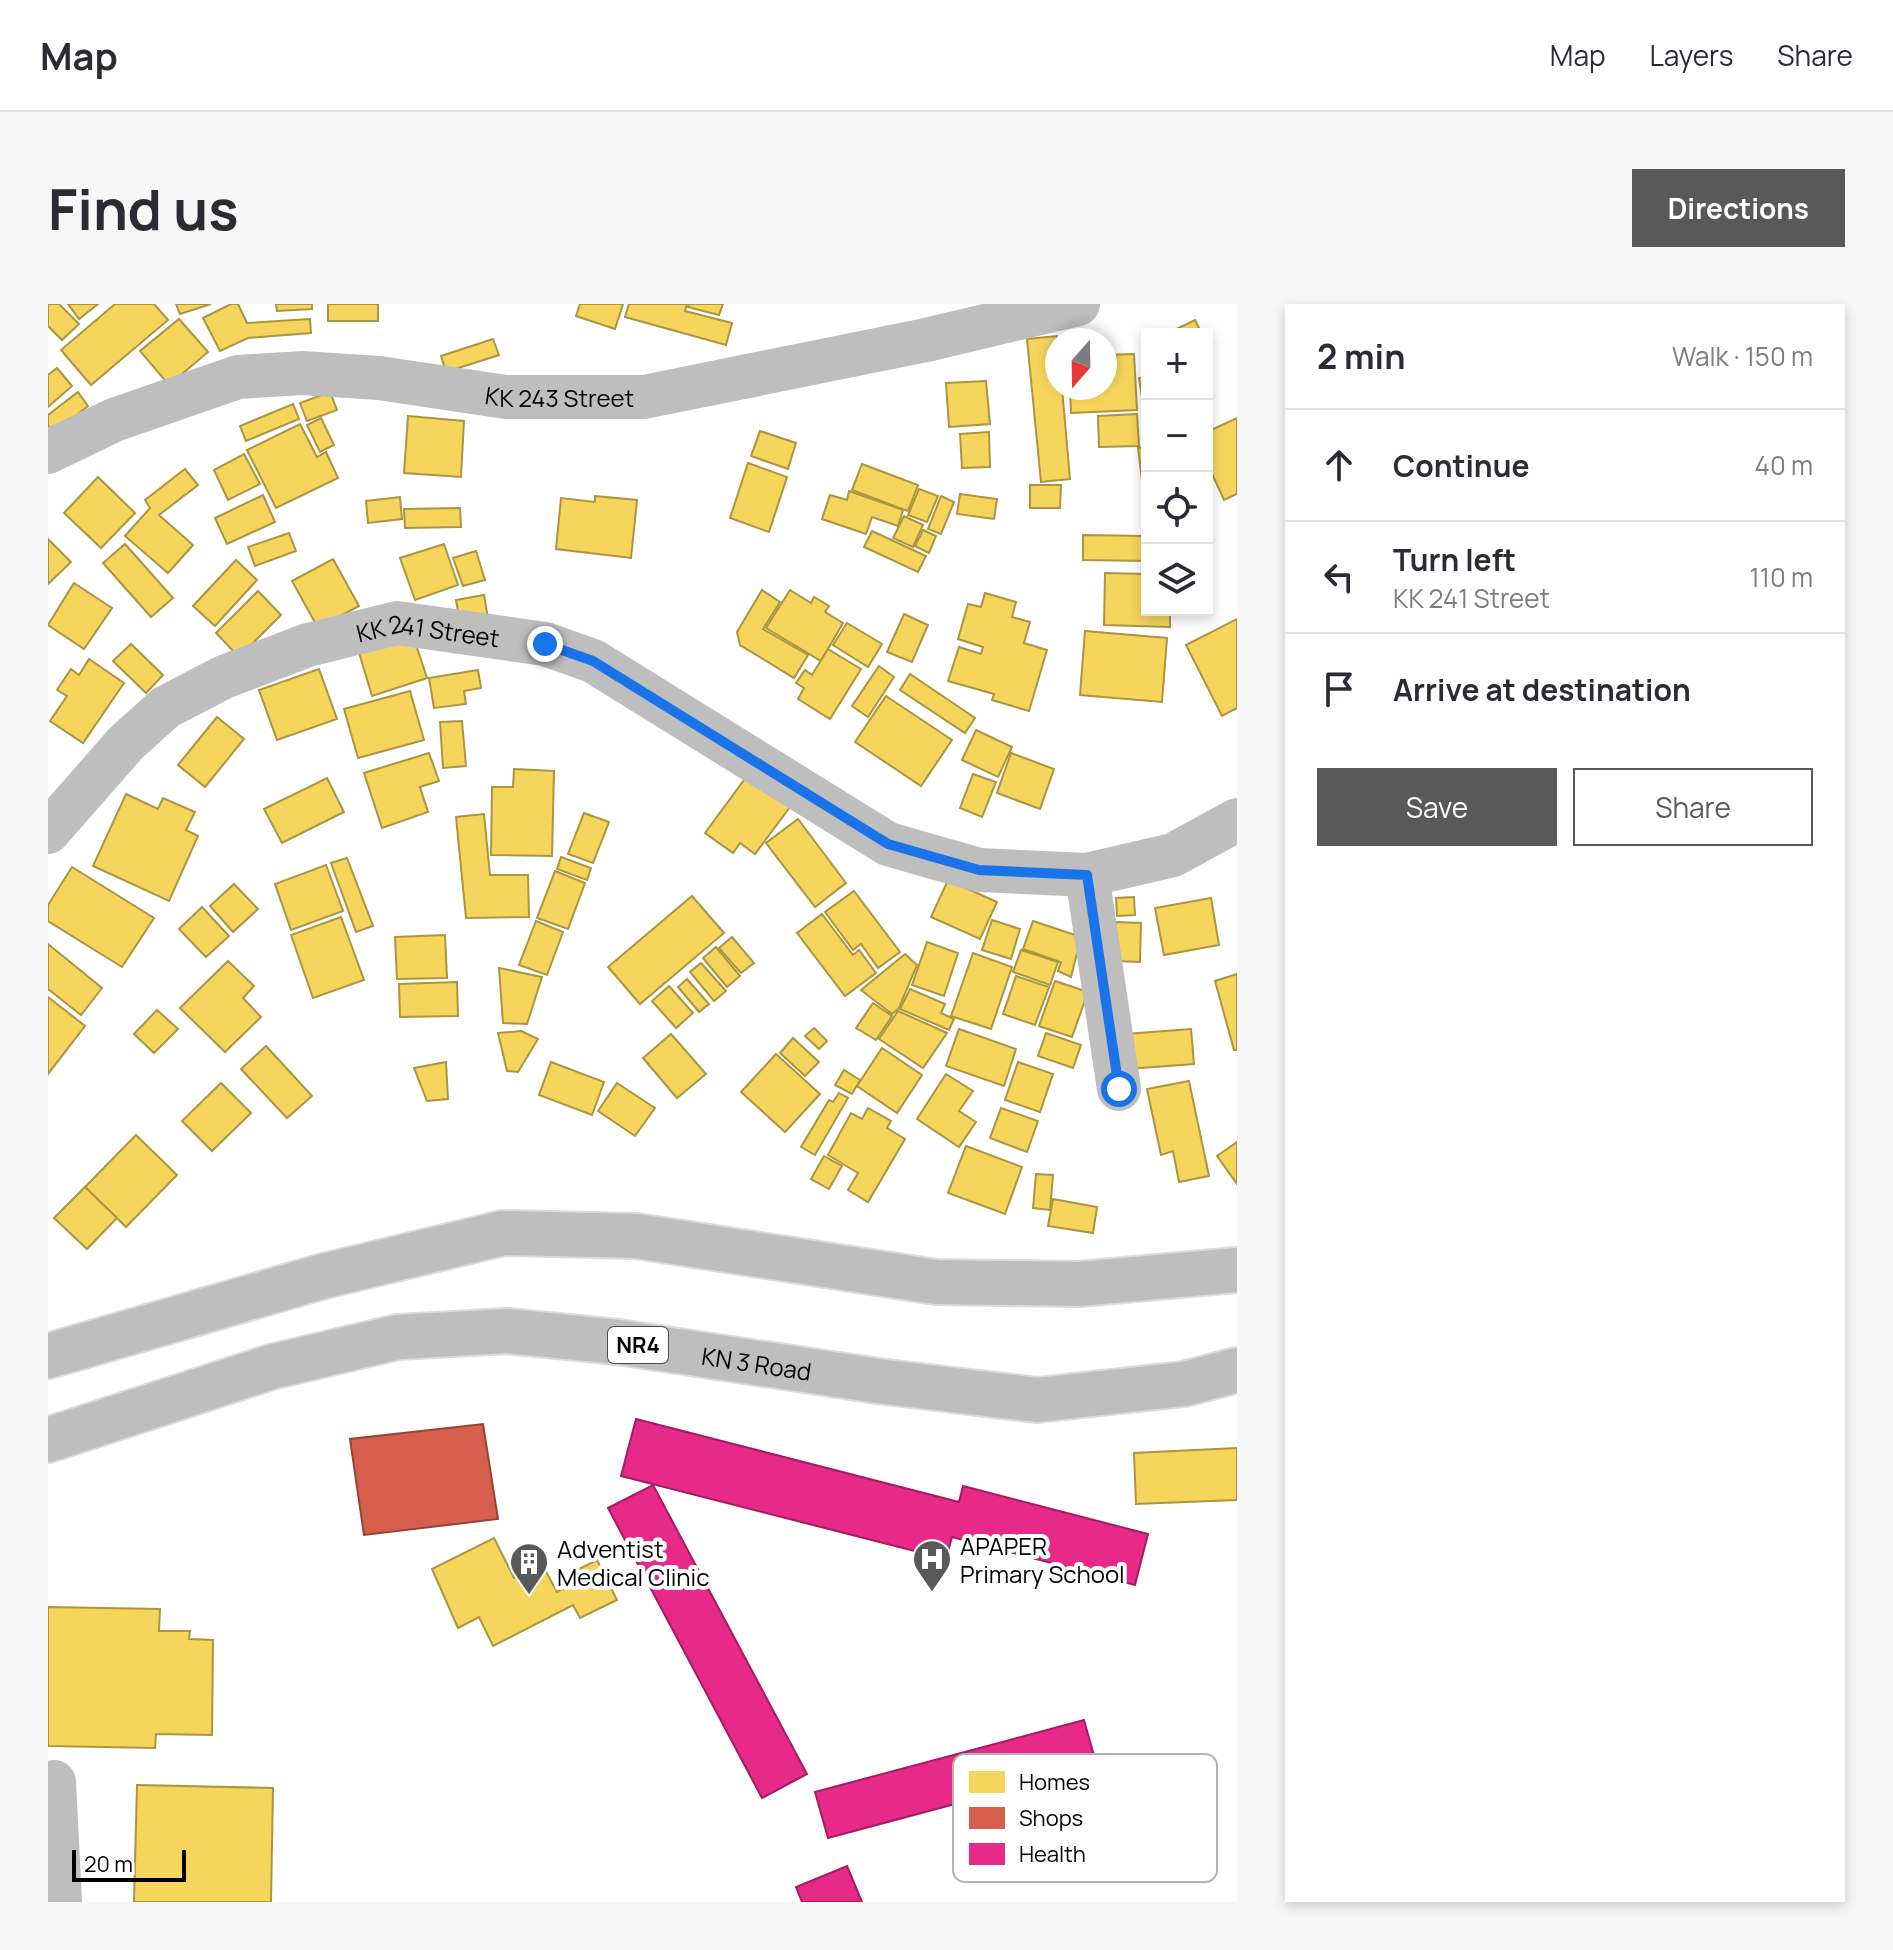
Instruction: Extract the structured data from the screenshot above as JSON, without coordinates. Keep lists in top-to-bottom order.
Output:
{
  "streets": {
    "main road": [
      "KK 243 Street",
      "KK 241 Street",
      "NR4",
      "KN 3 Road"
    ]
  },
  "places": {
    "hospital": ["APAPER Primary School"],
    "building": ["Adventist Medical Clinic"]
  },
  "legend": ["Homes", "Shops", "Health"],
  "scale_bar": "20 m",
  "north": "bottom",
  "page": {
    "header": "Map",
    "nav": ["Map", "Layers", "Share"],
    "buttons": [
      "Directions",
      ["Save", "Share"]
    ],
    "title": "Find us",
    "heading": ["2 min", "Walk · 150 m"],
    "map_buttons": ["+", "−"],
    "list": [
      ["Continue", "40 m"],
      ["Turn left", "KK 241 Street", "110 m"],
      "Arrive at destination"
    ],
    "scale": "20 m"
  }
}
